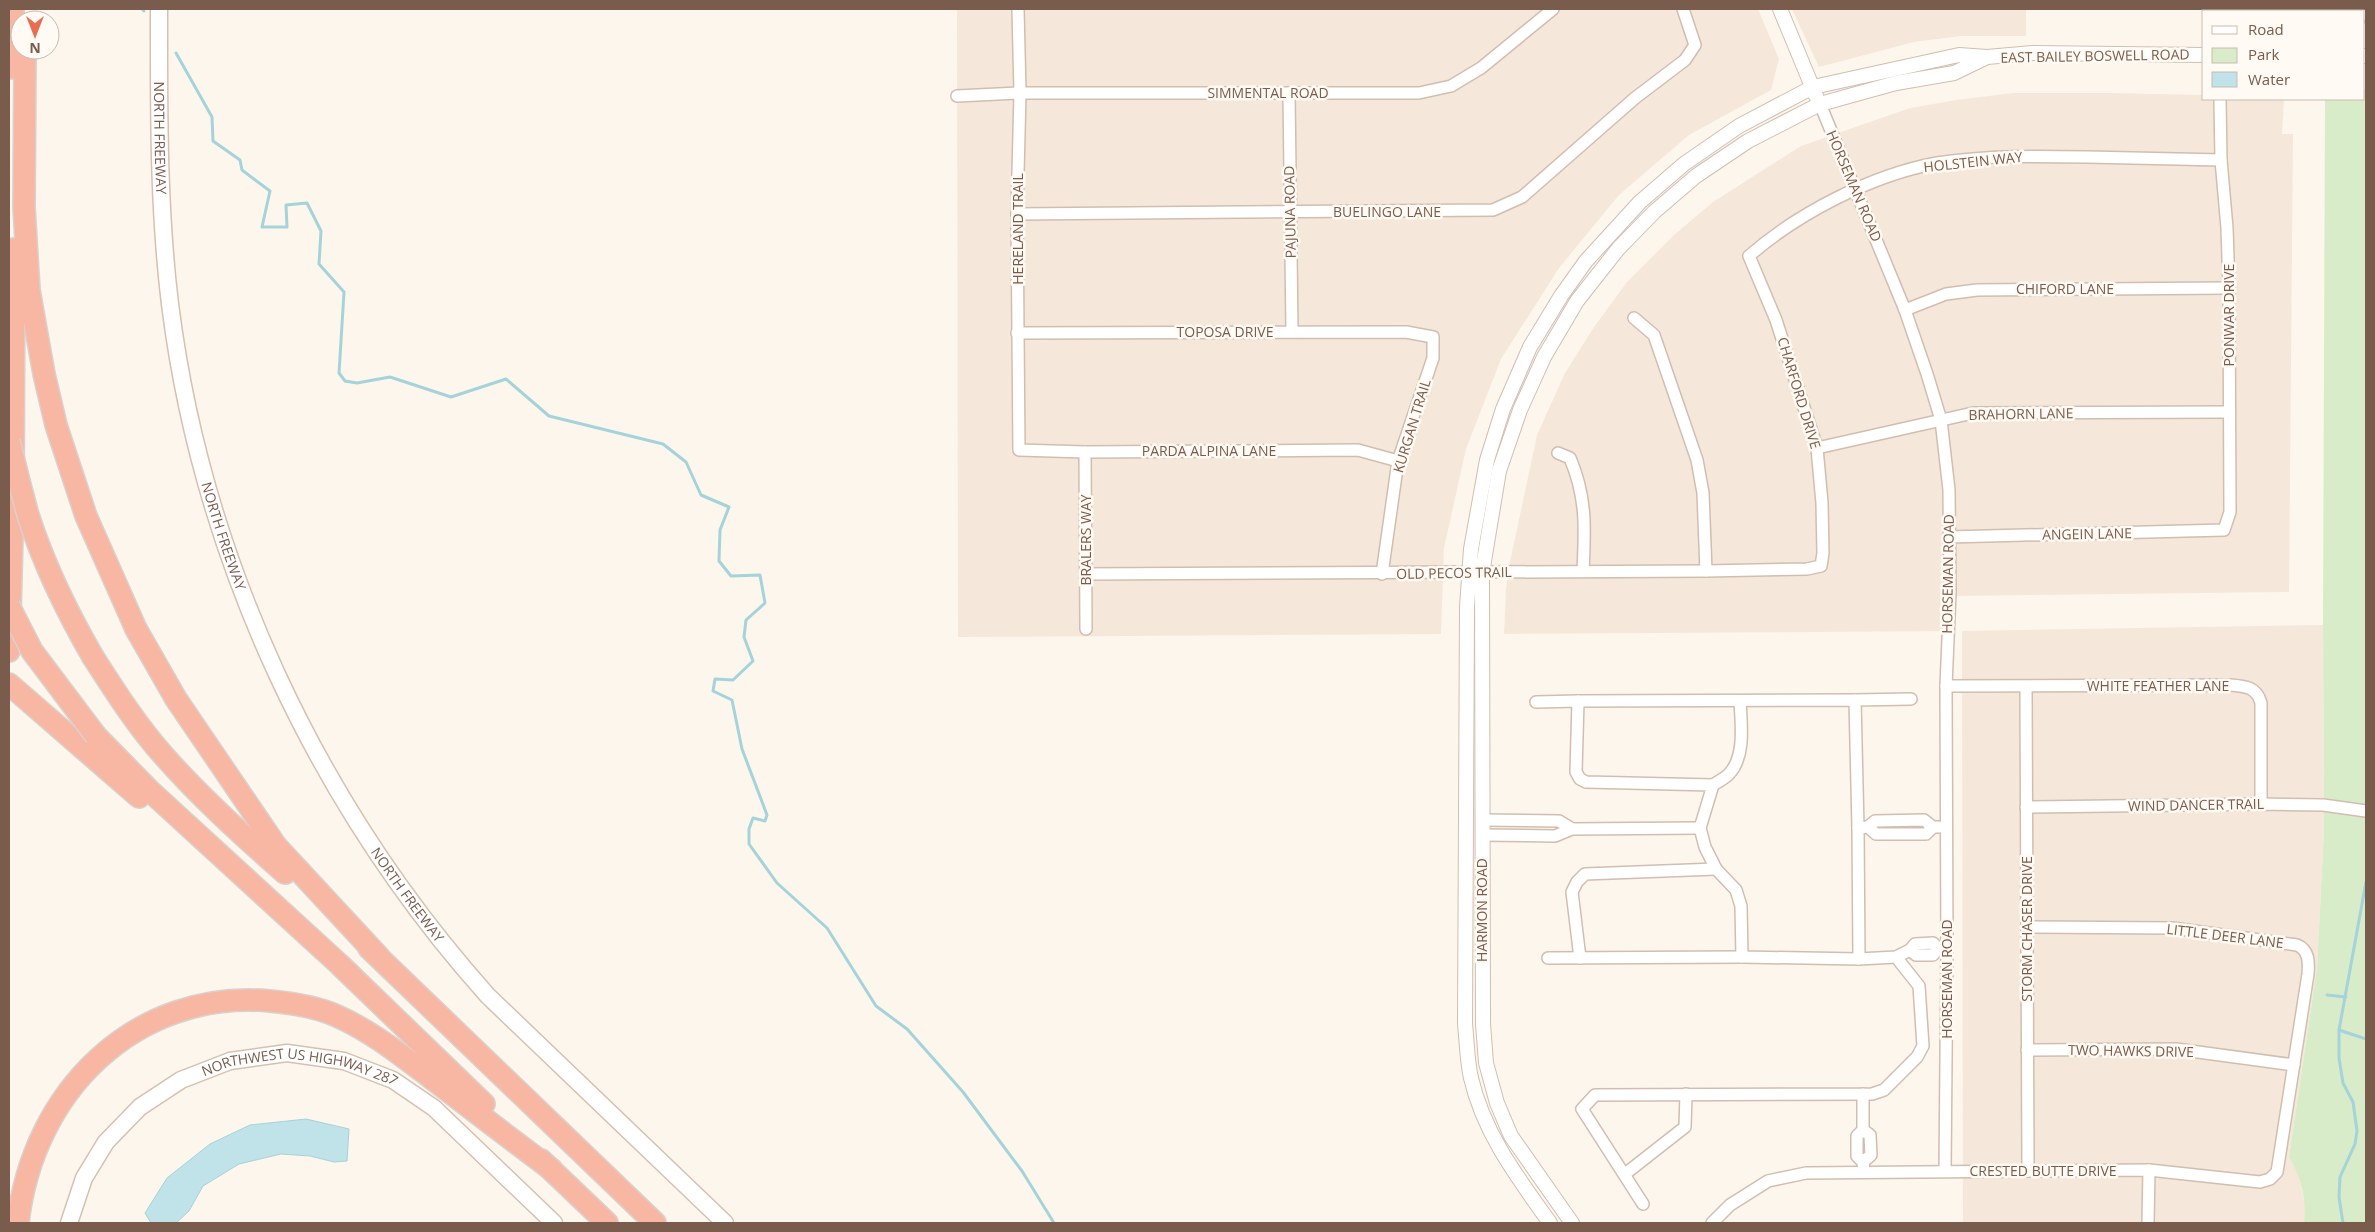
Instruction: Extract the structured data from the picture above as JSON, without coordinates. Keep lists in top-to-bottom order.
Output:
{
  "streets": {
    "main road": ["NORTH FREEWAY", "NORTHWEST US HIGHWAY 287"],
    "street": [
      "EAST BAILEY BOSWELL ROAD",
      "SIMMENTAL ROAD",
      "HOLSTEIN WAY",
      "HORSEMAN ROAD",
      "PAJUNA ROAD",
      "BUELINGO LANE",
      "HERELAND TRAIL",
      "CHIFORD LANE",
      "PONWAR DRIVE",
      "TOPOSA DRIVE",
      "CHARFORD DRIVE",
      "BRAHORN LANE",
      "KURGAN TRAIL",
      "PARDA ALPINA LANE",
      "ANGEIN LANE",
      "BRALERS WAY",
      "OLD PECOS TRAIL",
      "WHITE FEATHER LANE",
      "WIND DANCER TRAIL",
      "HARMON ROAD",
      "STORM CHASER DRIVE",
      "LITTLE DEER LANE",
      "TWO HAWKS DRIVE",
      "CRESTED BUTTE DRIVE"
    ]
  },
  "crossings": [
    ["EAST BAILEY BOSWELL ROAD", "HORSEMAN ROAD"],
    ["EAST BAILEY BOSWELL ROAD", "OLD PECOS TRAIL"],
    ["EAST BAILEY BOSWELL ROAD", "HARMON ROAD"],
    ["SIMMENTAL ROAD", "PAJUNA ROAD"],
    ["SIMMENTAL ROAD", "HERELAND TRAIL"],
    ["HOLSTEIN WAY", "HORSEMAN ROAD"],
    ["HOLSTEIN WAY", "PONWAR DRIVE"],
    ["HOLSTEIN WAY", "CHARFORD DRIVE"],
    ["HORSEMAN ROAD", "CHIFORD LANE"],
    ["HORSEMAN ROAD", "BRAHORN LANE"],
    ["HORSEMAN ROAD", "ANGEIN LANE"],
    ["HORSEMAN ROAD", "WHITE FEATHER LANE"],
    ["HORSEMAN ROAD", "CRESTED BUTTE DRIVE"],
    ["PAJUNA ROAD", "BUELINGO LANE"],
    ["PAJUNA ROAD", "TOPOSA DRIVE"],
    ["BUELINGO LANE", "HERELAND TRAIL"],
    ["HERELAND TRAIL", "TOPOSA DRIVE"],
    ["HERELAND TRAIL", "PARDA ALPINA LANE"],
    ["CHIFORD LANE", "PONWAR DRIVE"],
    ["PONWAR DRIVE", "BRAHORN LANE"],
    ["PONWAR DRIVE", "ANGEIN LANE"],
    ["TOPOSA DRIVE", "KURGAN TRAIL"],
    ["CHARFORD DRIVE", "BRAHORN LANE"],
    ["CHARFORD DRIVE", "OLD PECOS TRAIL"],
    ["KURGAN TRAIL", "PARDA ALPINA LANE"],
    ["KURGAN TRAIL", "OLD PECOS TRAIL"],
    ["PARDA ALPINA LANE", "BRALERS WAY"],
    ["BRALERS WAY", "OLD PECOS TRAIL"],
    ["OLD PECOS TRAIL", "HARMON ROAD"],
    ["WHITE FEATHER LANE", "WIND DANCER TRAIL"],
    ["WHITE FEATHER LANE", "STORM CHASER DRIVE"],
    ["WIND DANCER TRAIL", "STORM CHASER DRIVE"],
    ["STORM CHASER DRIVE", "LITTLE DEER LANE"],
    ["STORM CHASER DRIVE", "TWO HAWKS DRIVE"],
    ["STORM CHASER DRIVE", "CRESTED BUTTE DRIVE"],
    ["LITTLE DEER LANE", "TWO HAWKS DRIVE"],
    ["LITTLE DEER LANE", "CRESTED BUTTE DRIVE"],
    ["TWO HAWKS DRIVE", "CRESTED BUTTE DRIVE"]
  ],
  "legend": ["Road", "Park", "Water"],
  "north": "bottom"
}
